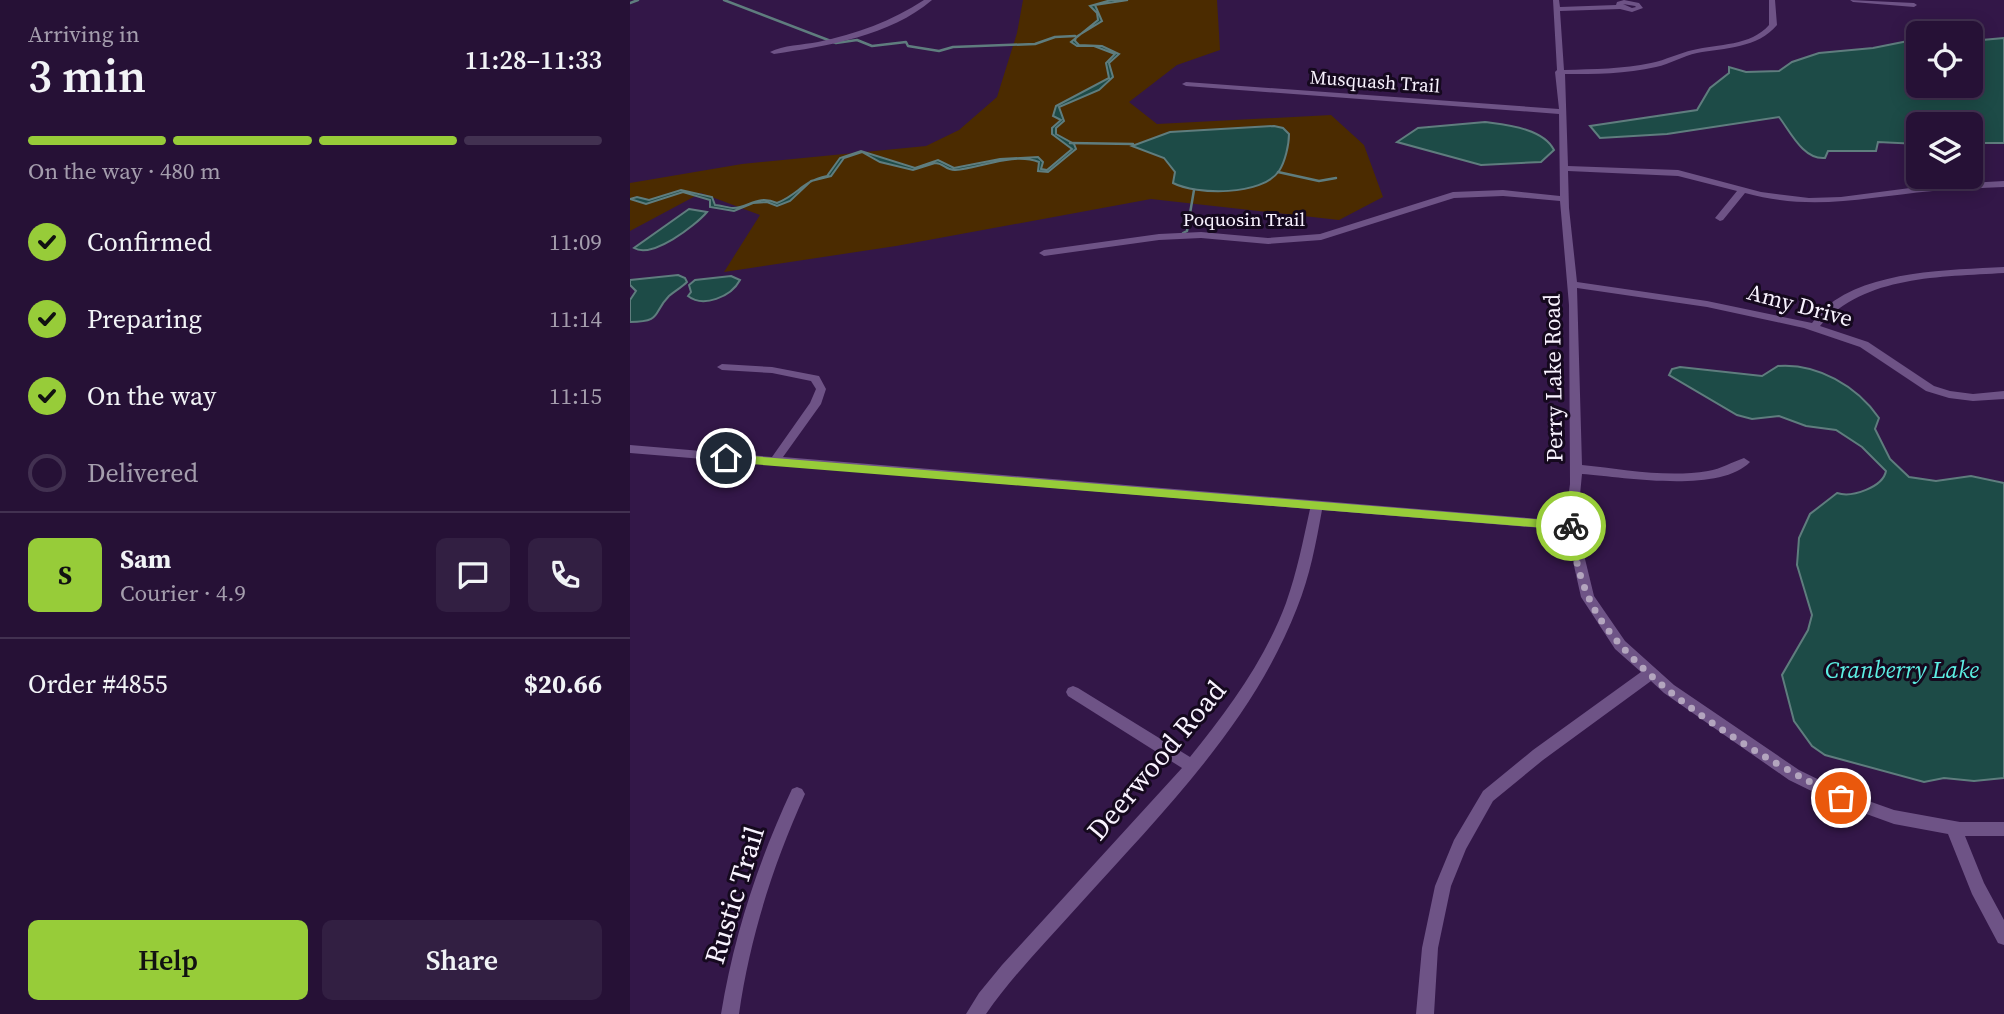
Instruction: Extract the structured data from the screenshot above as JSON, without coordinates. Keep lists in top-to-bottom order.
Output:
{
  "streets": {
    "street": [
      "Musquash Trail",
      "Poquosin Trail",
      "Amy Drive",
      "Perry Lake Road",
      "Deerwood Road",
      "Rustic Trail"
    ]
  },
  "crossings": [
    ["Musquash Trail", "Perry Lake Road"],
    ["Poquosin Trail", "Perry Lake Road"],
    ["Amy Drive", "Perry Lake Road"]
  ],
  "water": ["Cranberry Lake"],
  "page": {
    "heading": ["3 min", "Arriving in", "11:28–11:33"],
    "panel": [
      "Sam",
      "Courier · 4.9",
      "Order #4855",
      "$20.66"
    ],
    "bar": "On the way · 480 m",
    "list": [
      ["Confirmed", "11:09"],
      ["Preparing", "11:14"],
      ["On the way", "11:15"],
      "Delivered"
    ],
    "round": "S",
    "buttons": ["Help", "Share"]
  }
}
